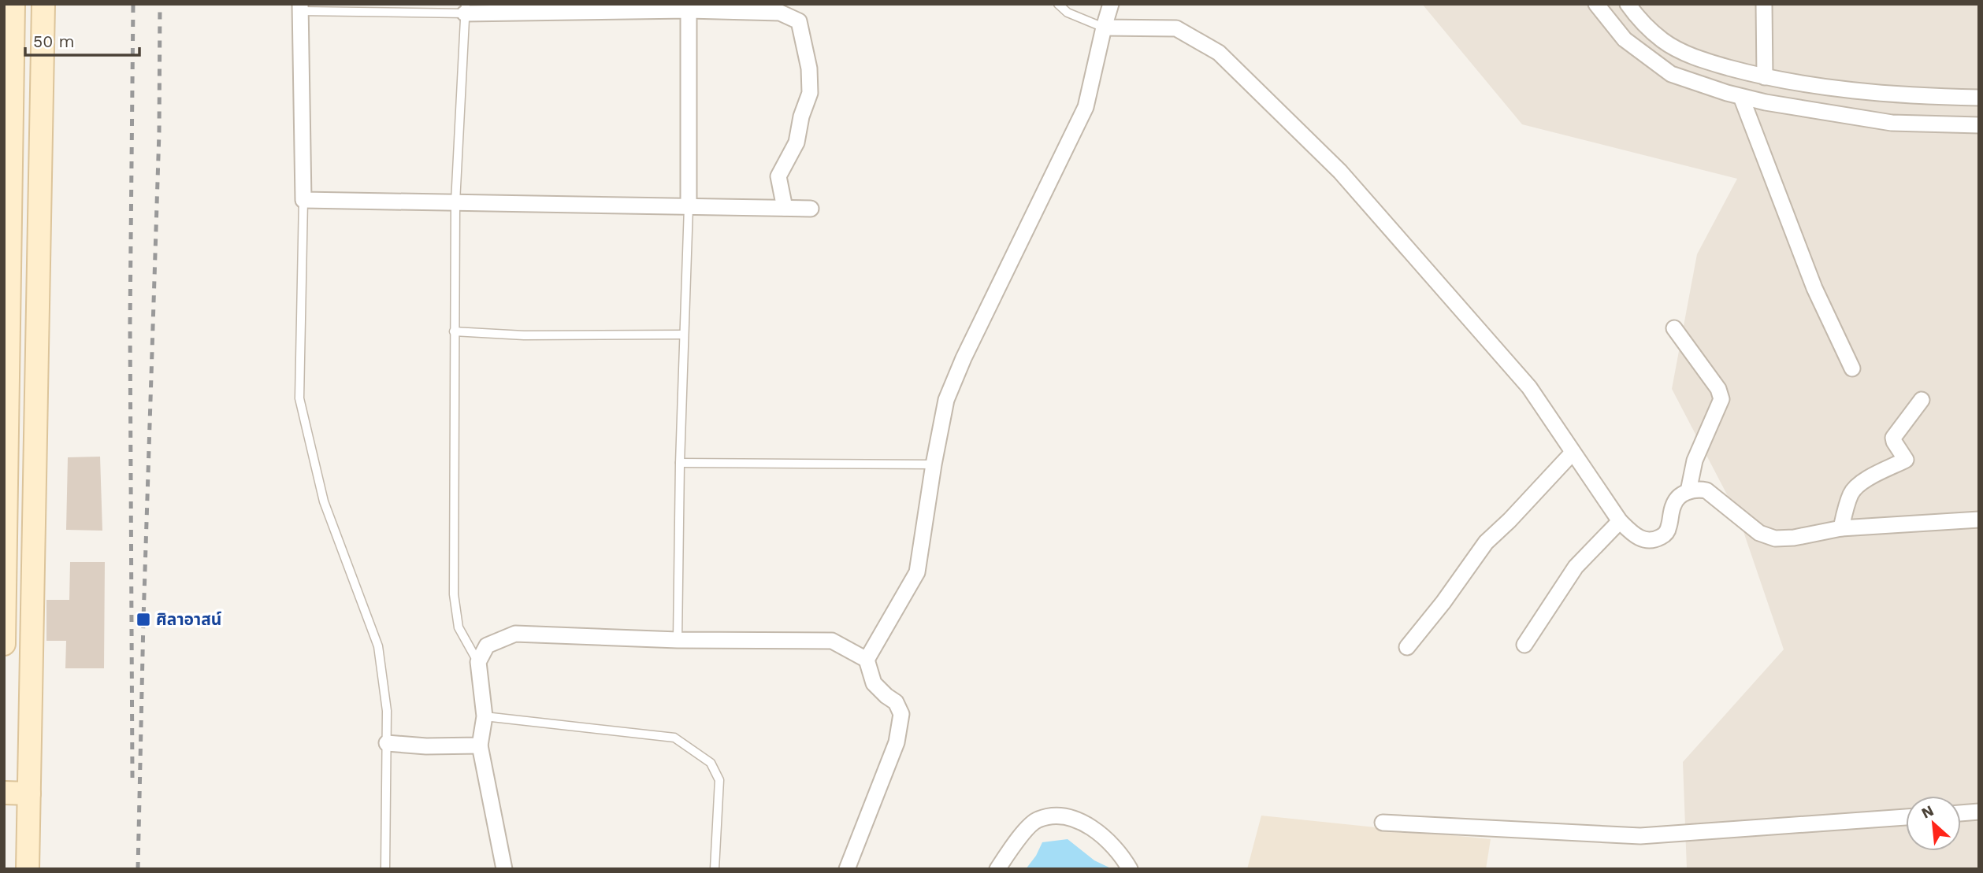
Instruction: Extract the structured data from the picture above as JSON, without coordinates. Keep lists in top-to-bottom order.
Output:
{
  "places": {
    "transit": ["ศิลาอาสน์"]
  },
  "scale_bar": "50 m",
  "north": "top left"
}
